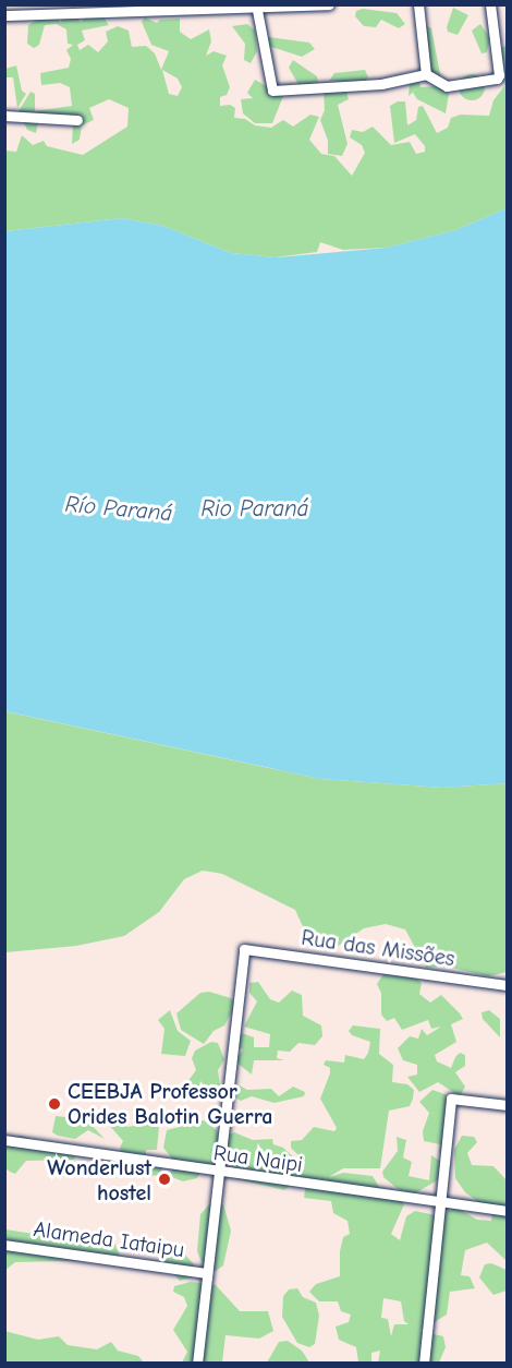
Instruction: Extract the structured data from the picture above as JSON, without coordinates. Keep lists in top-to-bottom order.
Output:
{
  "streets": {
    "street": ["Rua das Missões", "Rua Naipi", "Alameda Iataipu"]
  },
  "crossings": [
    ["Rua das Missões", "Rua Naipi"]
  ],
  "water": ["Río Paraná", "Rio Paraná"],
  "places": ["CEEBJA Professor Orides Balotin Guerra", "Wonderlust hostel"]
}
